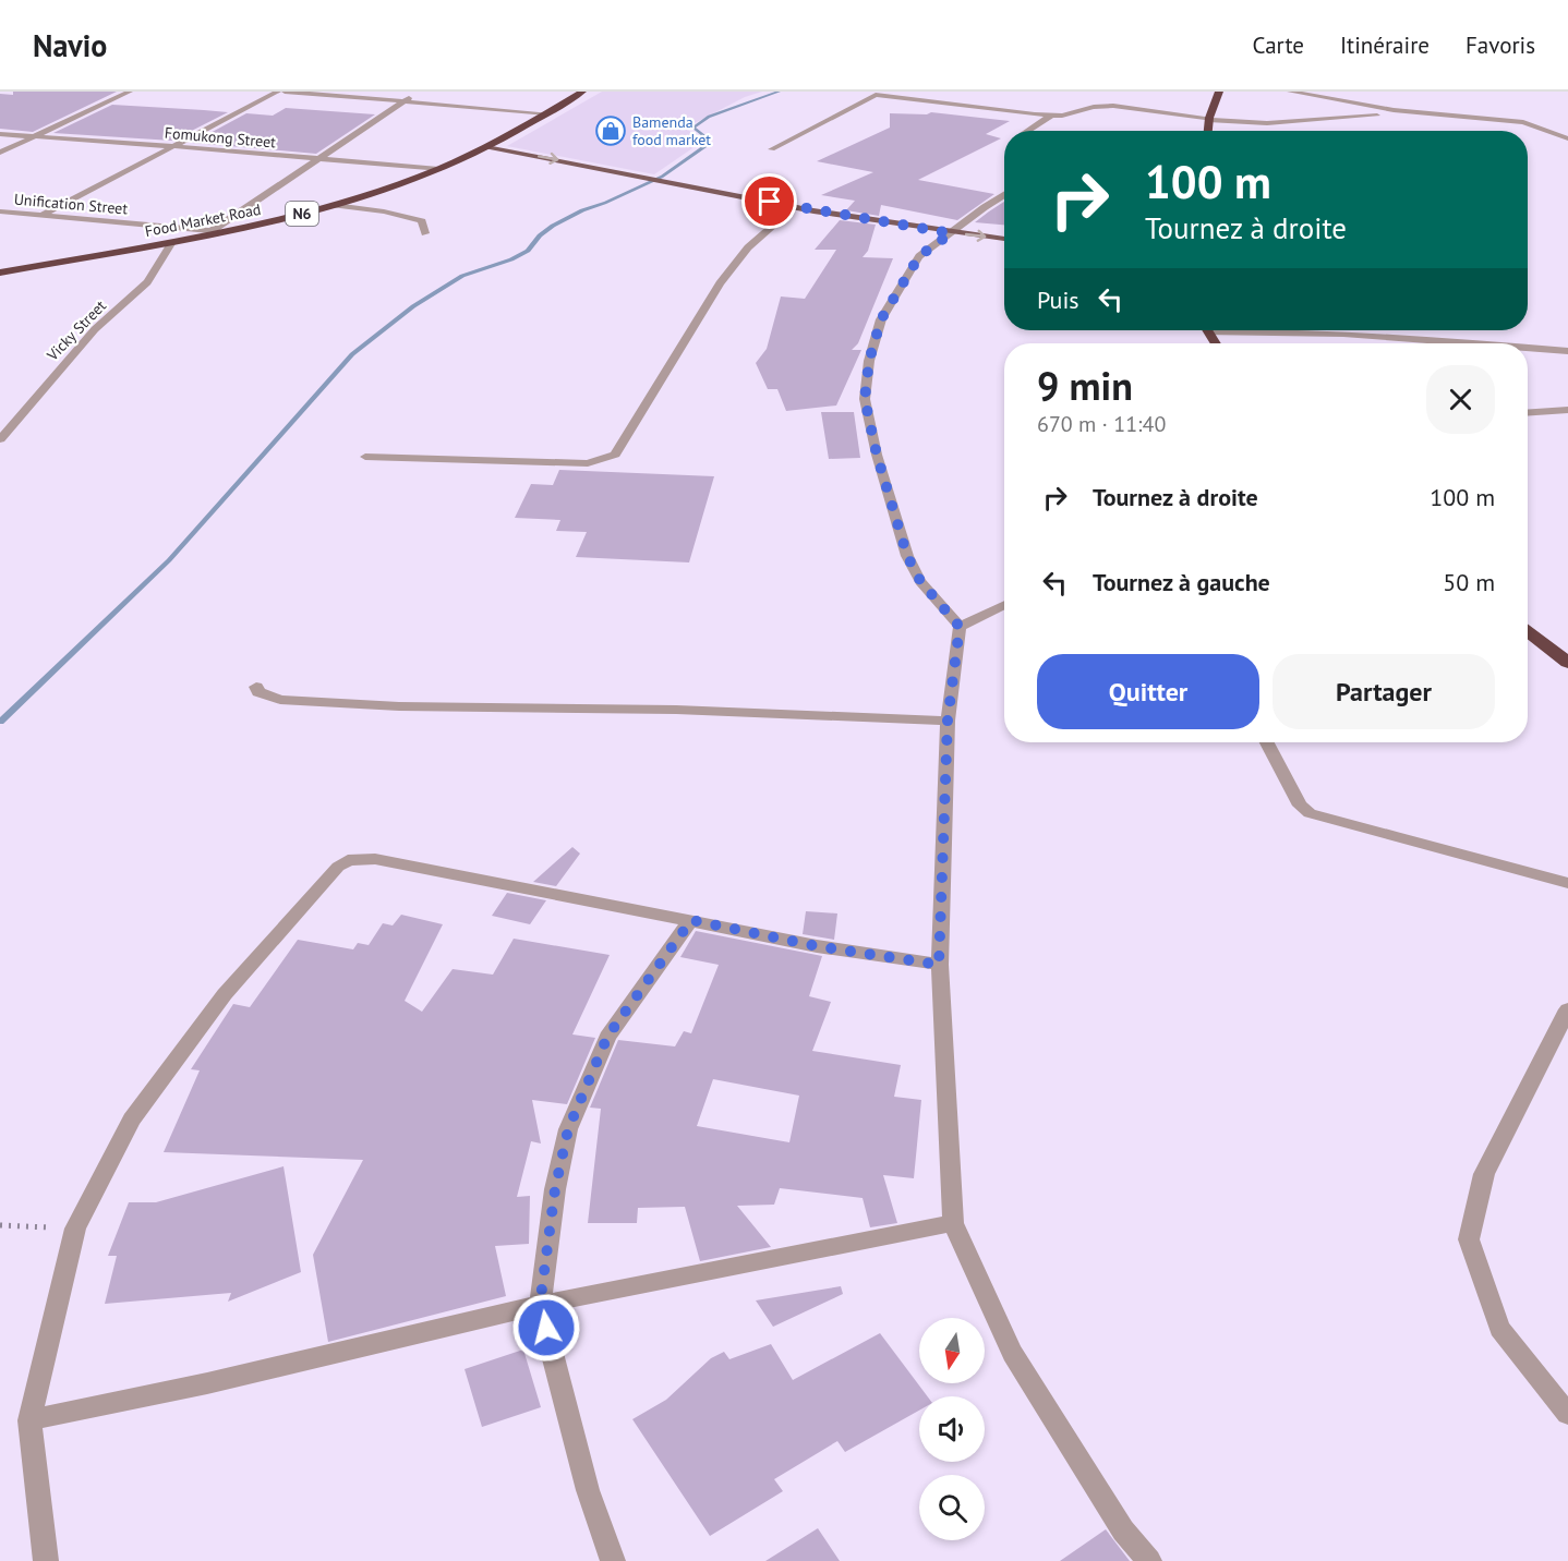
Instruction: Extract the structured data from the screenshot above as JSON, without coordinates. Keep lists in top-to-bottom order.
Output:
{
  "streets": {
    "highway": ["N6", "Food Market Road"],
    "street": ["Fomukong Street", "Unification Street", "Vicky Street"]
  },
  "crossings": [
    ["Fomukong Street", "Food Market Road"],
    ["Unification Street", "Food Market Road"],
    ["Food Market Road", "Vicky Street"]
  ],
  "places": {
    "shop": ["Bamenda food market"]
  },
  "north": "bottom",
  "page": {
    "header": "Navio",
    "nav": ["Carte", "Itinéraire", "Favoris"],
    "turn": ["100 m", "Tournez à droite"],
    "then": "Puis",
    "heading": ["9 min", "670 m · 11:40"],
    "list": [
      {
        "name": "Tournez à droite",
        "value": "100 m"
      },
      {
        "name": "Tournez à gauche",
        "value": "50 m"
      }
    ],
    "buttons": ["Quitter", "Partager"]
  }
}
